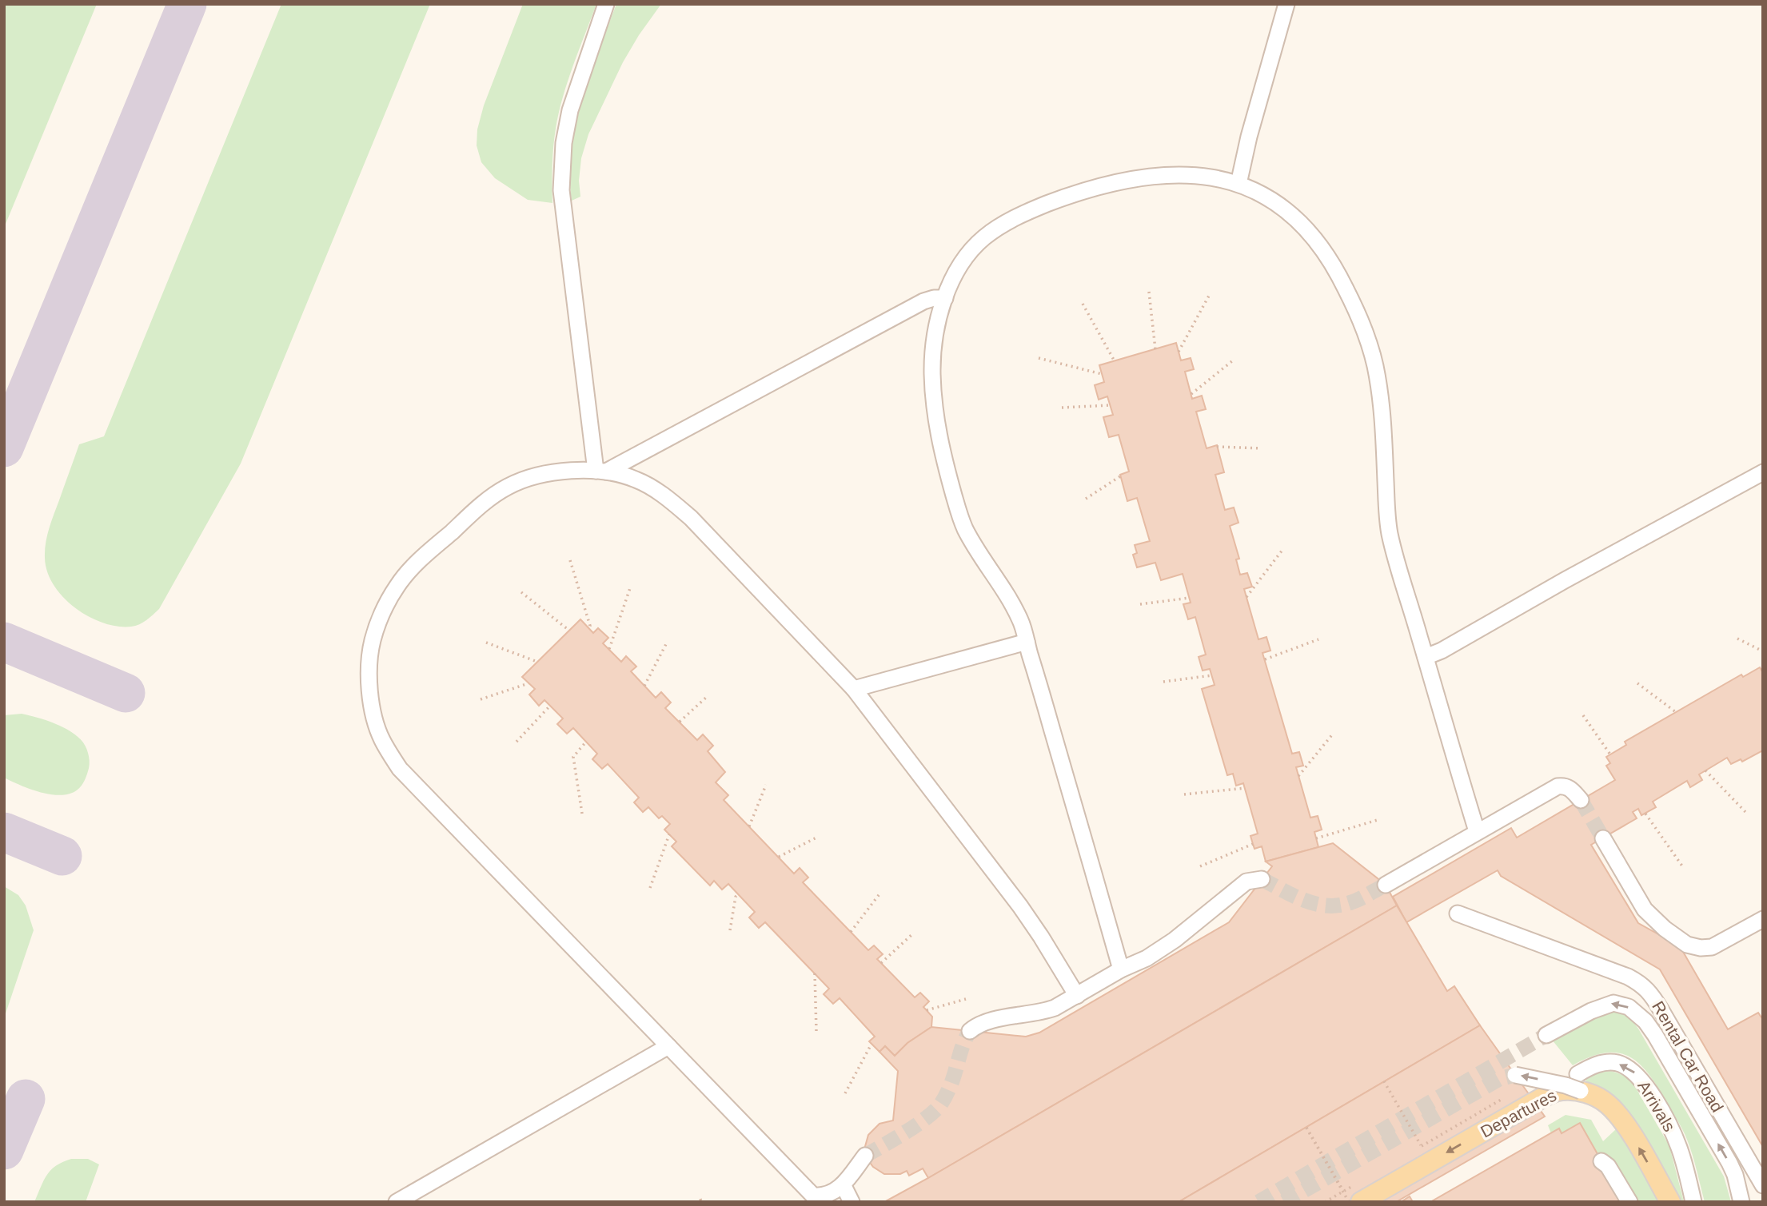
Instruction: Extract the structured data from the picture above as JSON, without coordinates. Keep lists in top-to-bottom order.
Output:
{
  "streets": {
    "main road": ["Departures"],
    "lane": ["Rental Car Road", "Arrivals"]
  },
  "crossings": [
    ["Arrivals", "Departures"]
  ]
}
